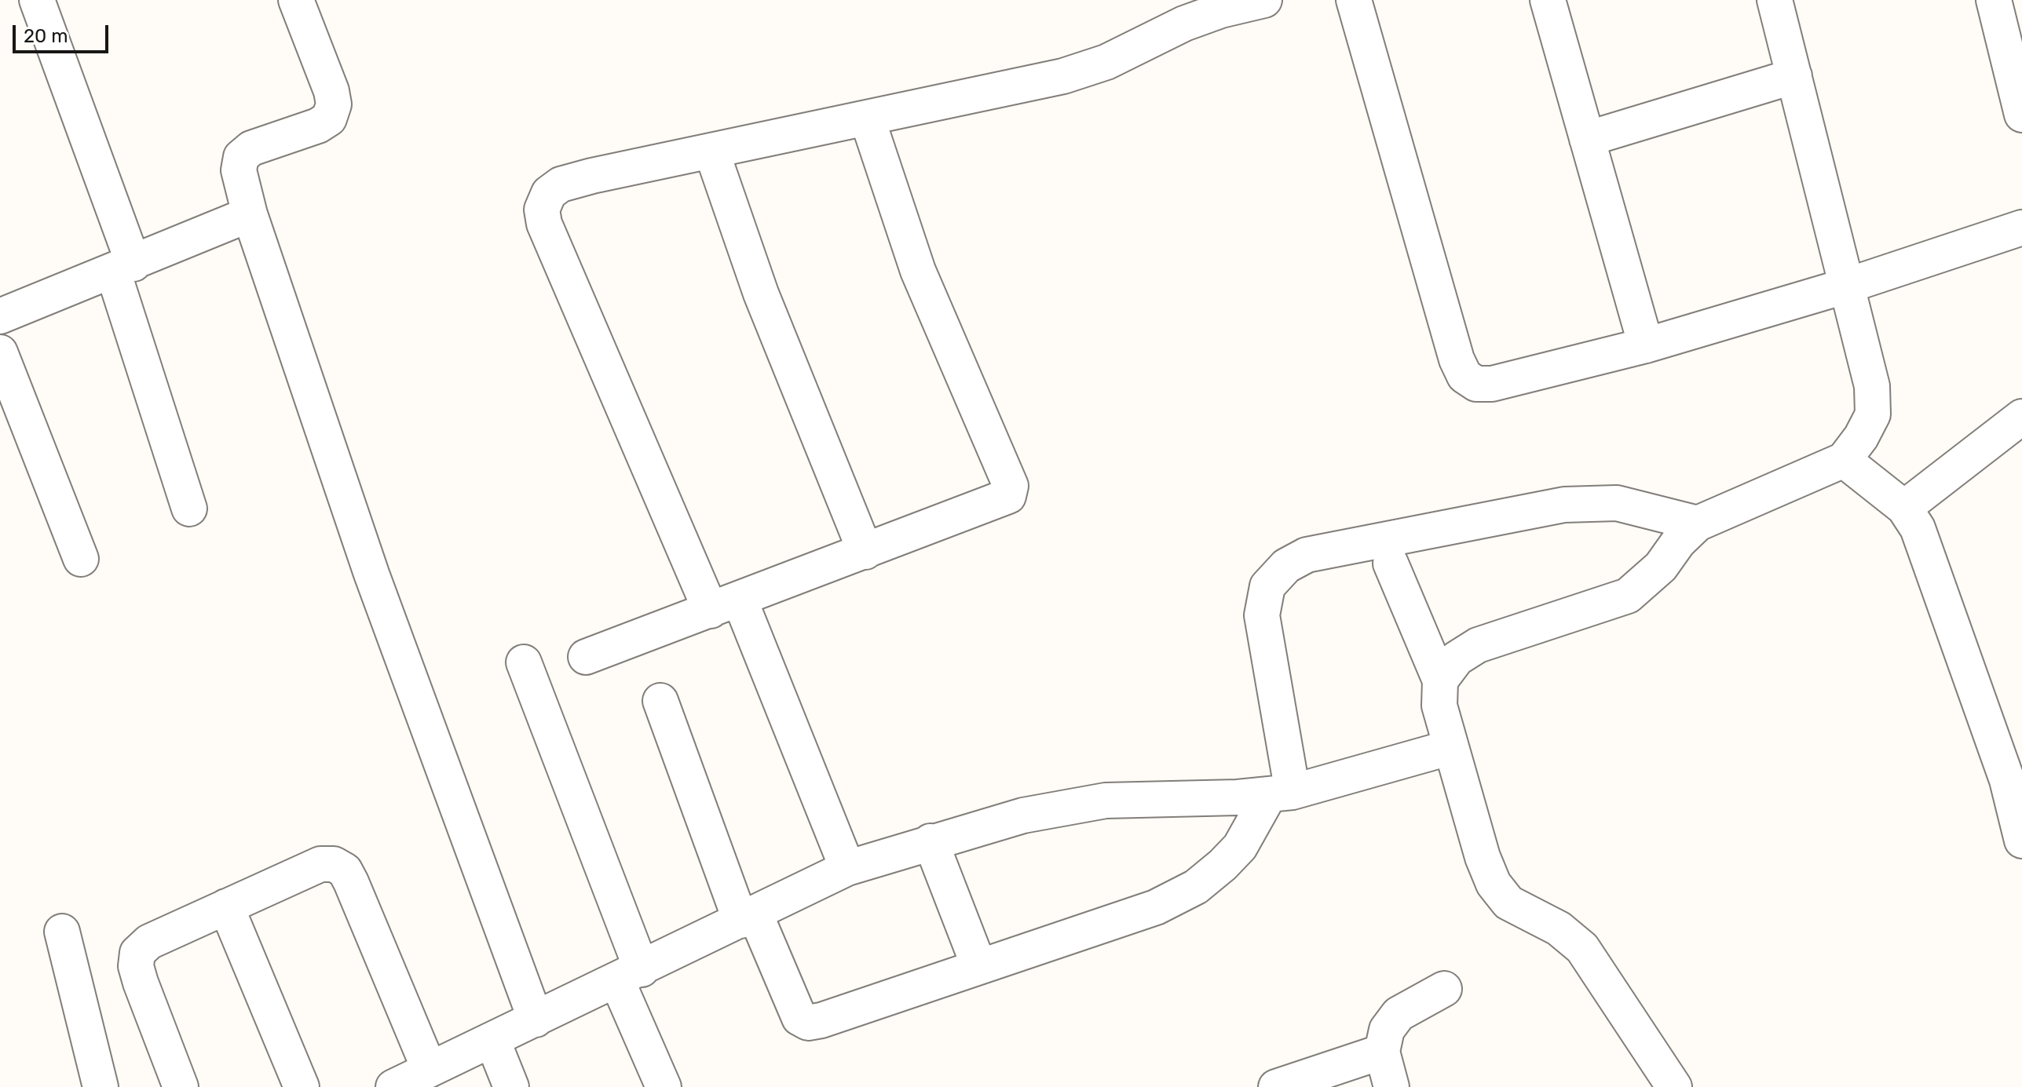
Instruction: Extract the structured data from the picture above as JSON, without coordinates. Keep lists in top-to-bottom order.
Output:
{
  "scale_bar": "20 m"
}
